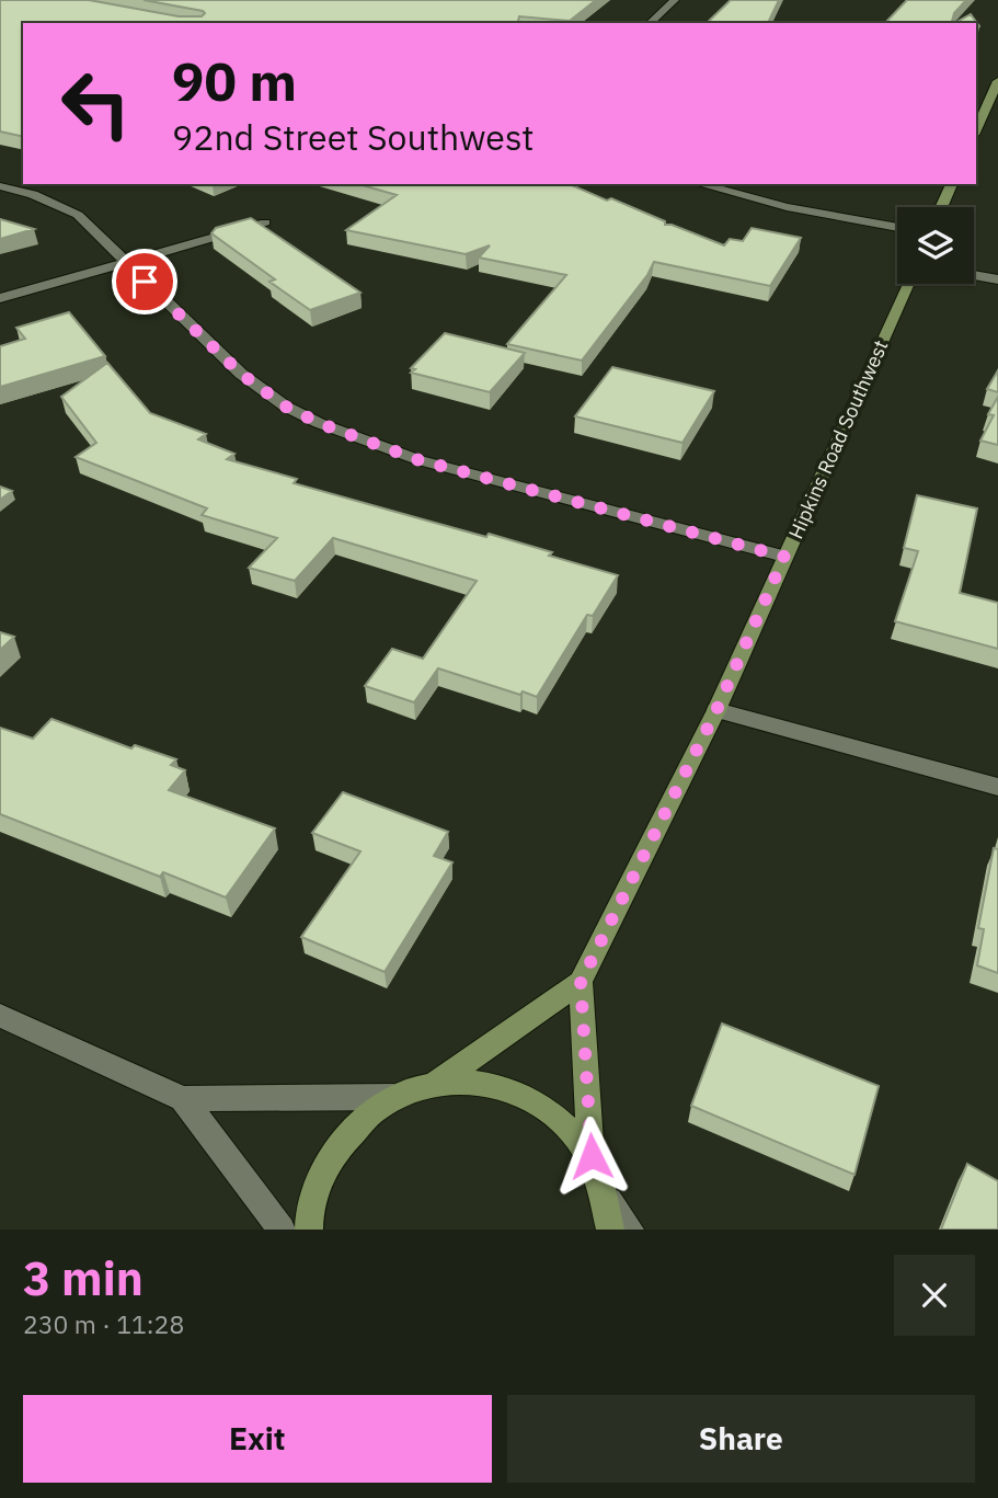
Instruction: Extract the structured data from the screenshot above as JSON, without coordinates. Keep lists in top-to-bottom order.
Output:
{
  "streets": {
    "street": ["Hipkins Road Southwest"]
  },
  "page": {
    "turn": ["90 m", "92nd Street Southwest"],
    "heading": ["3 min", "230 m · 11:28"],
    "buttons": ["Exit", "Share"]
  }
}
